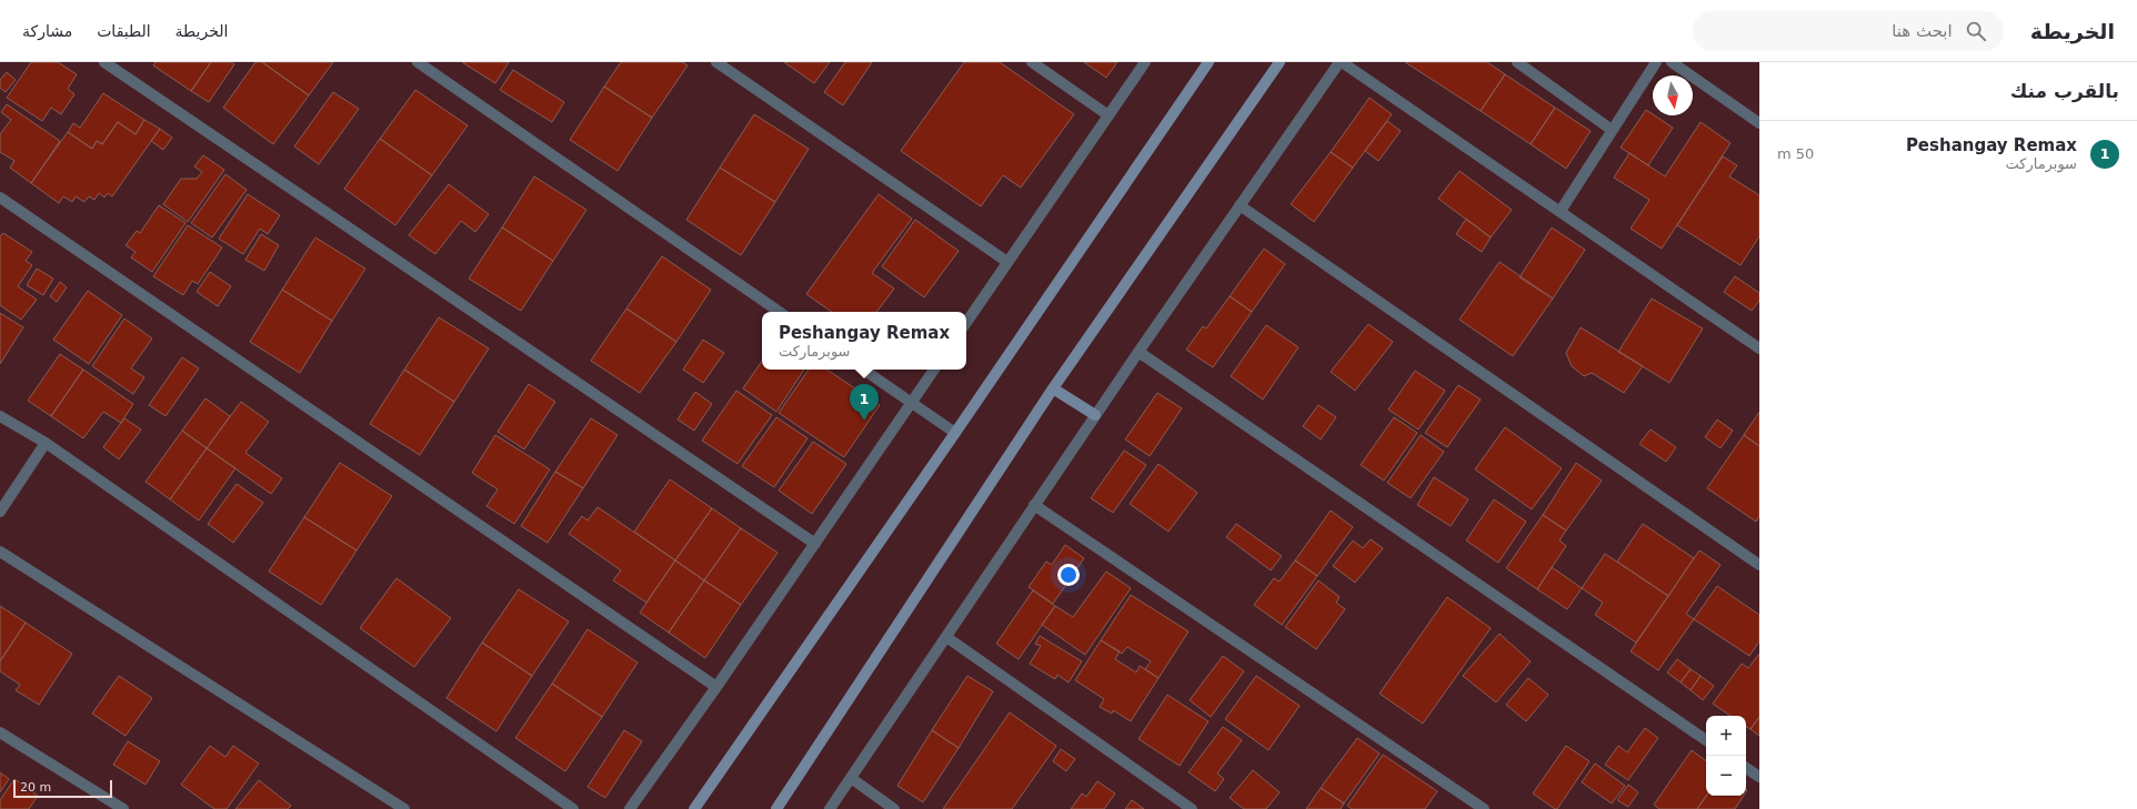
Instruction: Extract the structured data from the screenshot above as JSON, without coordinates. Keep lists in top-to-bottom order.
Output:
{
  "scale_bar": "20 m",
  "north": "bottom",
  "page": {
    "header": "الخريطة",
    "search": "ابحث هنا",
    "nav": ["الخريطة", "الطبقات", "مشاركة"],
    "heading": "بالقرب منك",
    "list": [
      {
        "mark": "1",
        "name": "Peshangay Remax",
        "note": "سوبرماركت",
        "value": "50 m"
      }
    ],
    "popup": ["Peshangay Remax", "سوبرماركت"],
    "pins": "1",
    "map_buttons": ["+", "−"],
    "scale": "20 m"
  }
}
